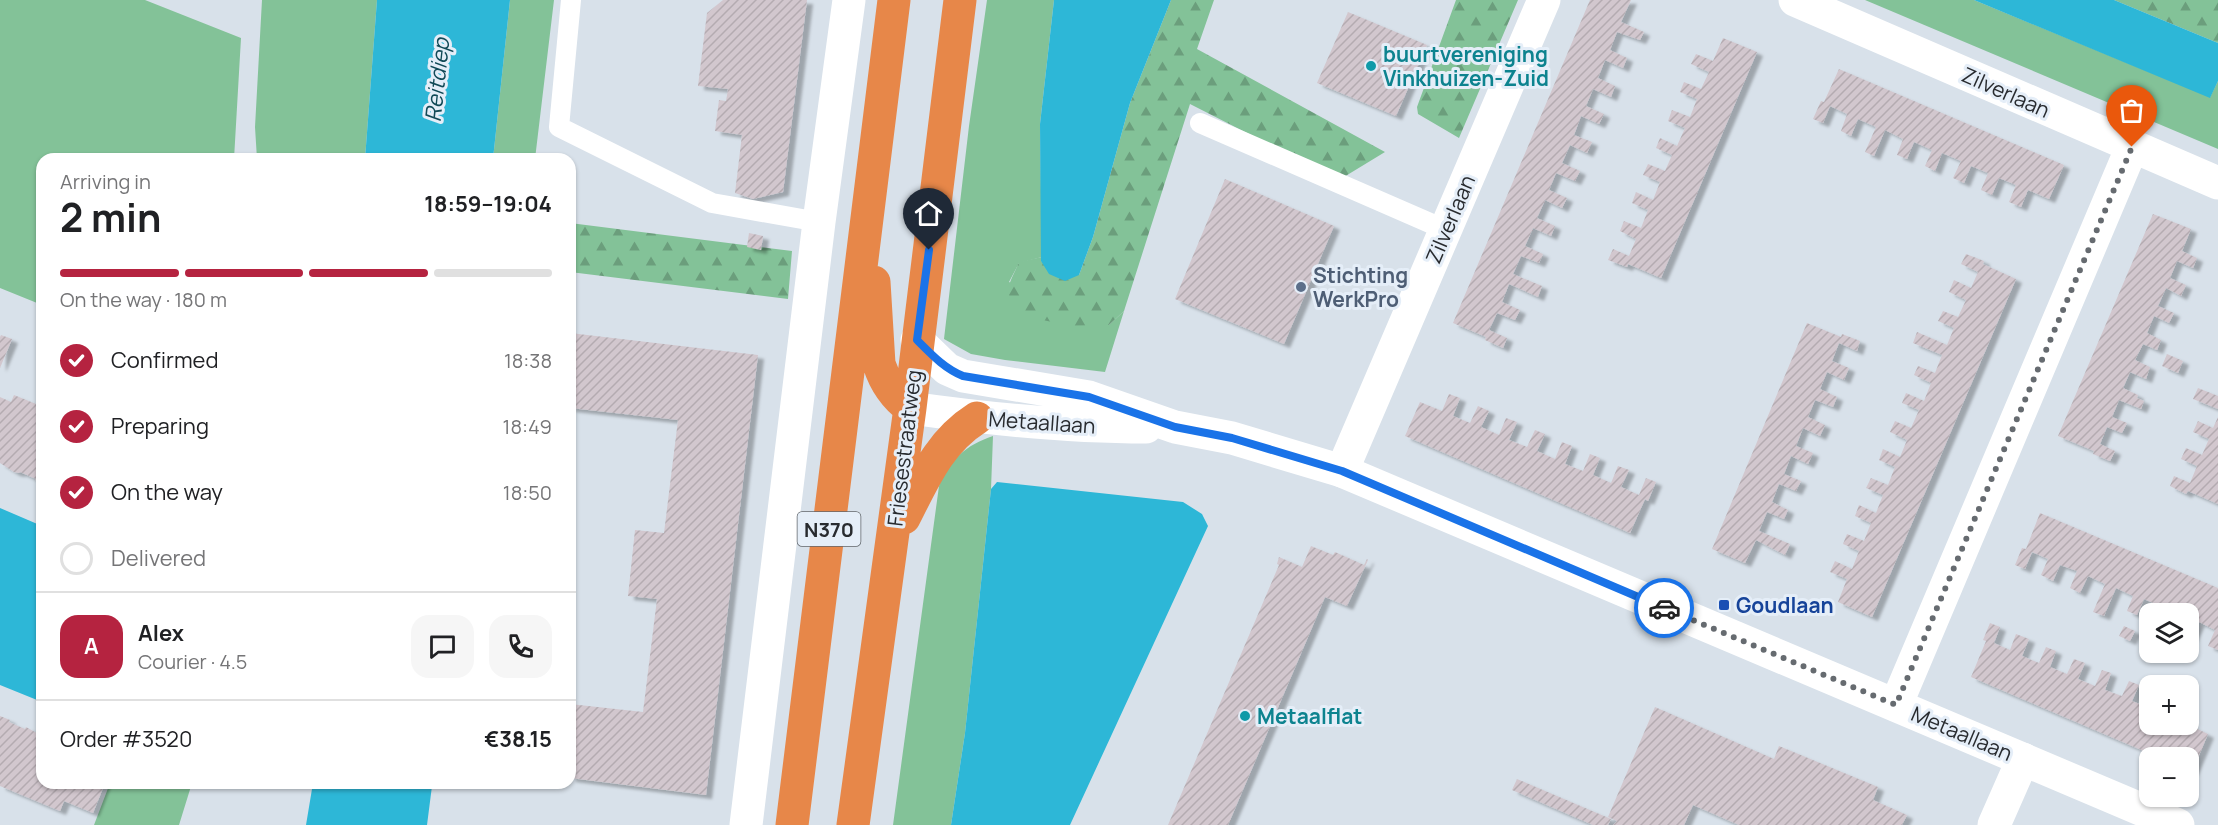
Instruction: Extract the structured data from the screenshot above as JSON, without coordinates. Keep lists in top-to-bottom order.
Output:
{
  "streets": {
    "highway": ["Friesestraatweg", "N370"],
    "street": ["Zilverlaan", "Metaallaan"]
  },
  "crossings": [
    ["Zilverlaan", "Metaallaan"],
    ["Metaallaan", "Friesestraatweg"]
  ],
  "water": ["Reitdiep"],
  "places": {
    "other": ["buurtvereniging Vinkhuizen-Zuid", "Stichting WerkPro", "Metaalflat"],
    "transit": ["Goudlaan"]
  },
  "page": {
    "heading": ["2 min", "Arriving in", "18:59–19:04"],
    "panel": [
      "Alex",
      "Courier · 4.5",
      "Order #3520",
      "€38.15"
    ],
    "bar": "On the way · 180 m",
    "list": [
      ["Confirmed", "18:38"],
      ["Preparing", "18:49"],
      ["On the way", "18:50"],
      "Delivered"
    ],
    "map_buttons": ["+", "−"],
    "round": "A"
  }
}
